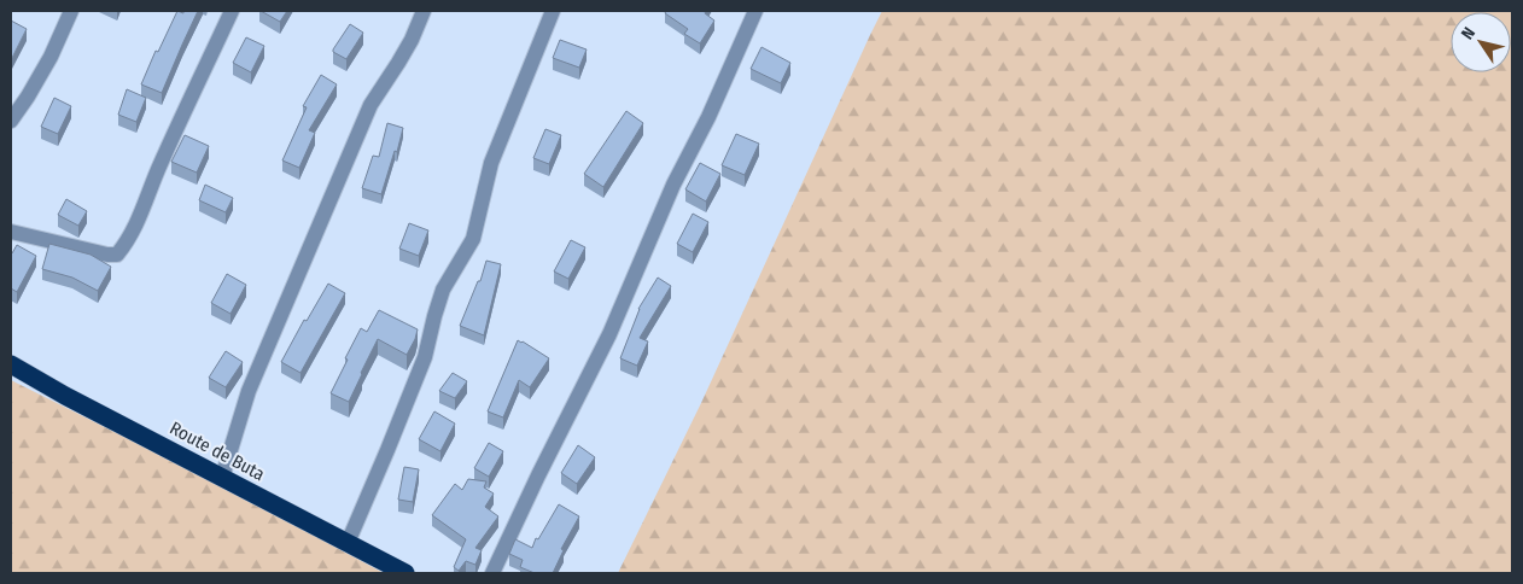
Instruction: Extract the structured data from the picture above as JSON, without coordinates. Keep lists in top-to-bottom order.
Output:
{
  "streets": {
    "highway": ["Route de Buta"]
  },
  "north": "top left"
}
